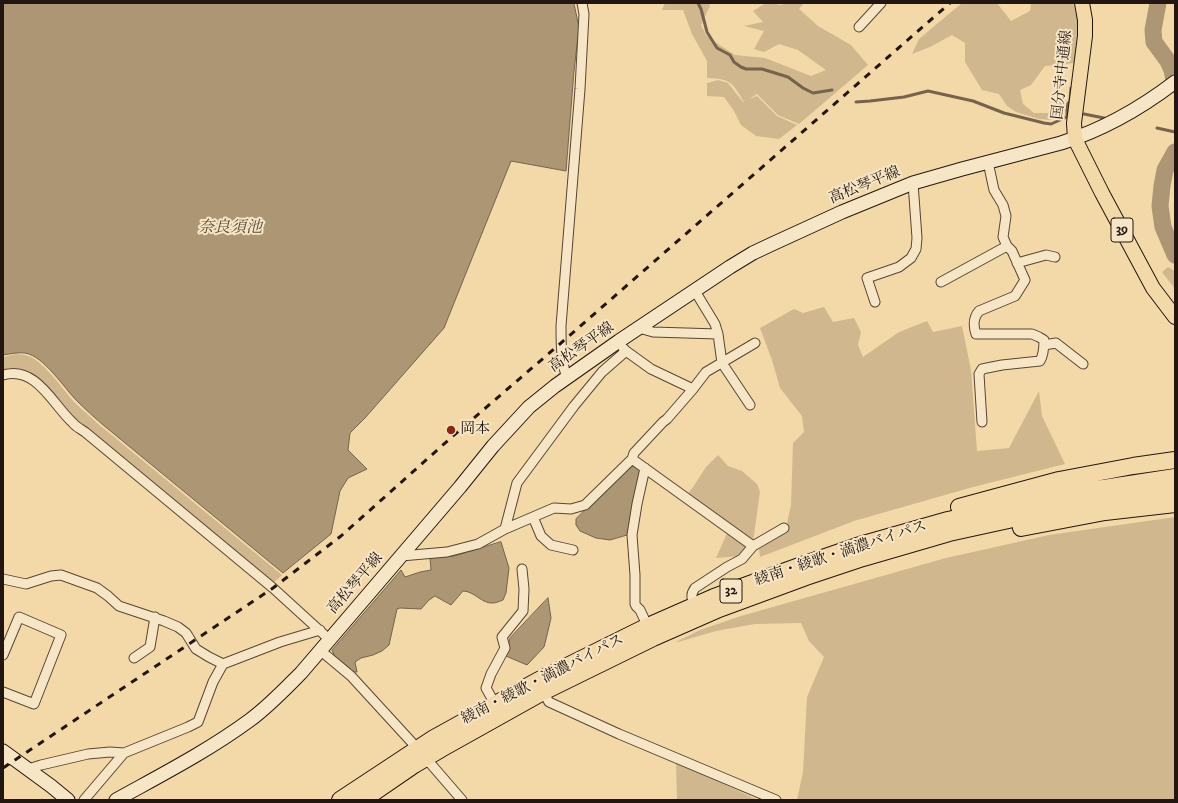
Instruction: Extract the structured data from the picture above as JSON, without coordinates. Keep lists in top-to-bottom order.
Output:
{
  "streets": {
    "highway": ["綾南・綾歌・満濃バイパス", "32"],
    "main road": ["国分寺中通線", "高松琴平線", "39"]
  },
  "crossings": [
    ["国分寺中通線", "高松琴平線"]
  ],
  "water": ["奈良須池"],
  "places": ["岡本"]
}
